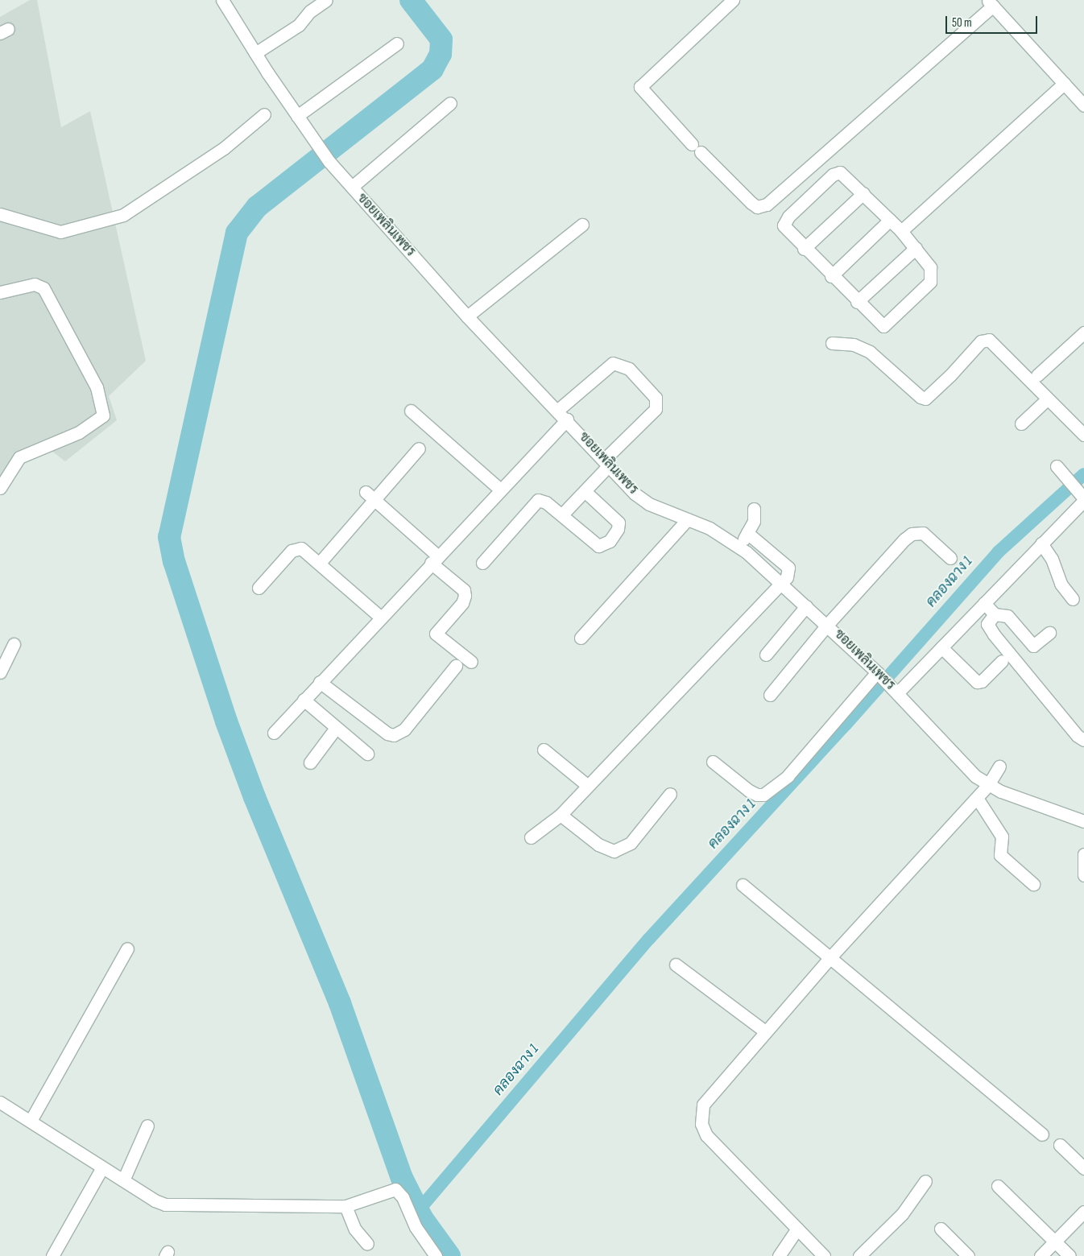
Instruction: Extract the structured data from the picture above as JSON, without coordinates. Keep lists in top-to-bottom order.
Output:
{
  "streets": {
    "street": ["ซอยเพลินเพชร"]
  },
  "water": ["คลองฉาง 1"],
  "scale_bar": "50 m"
}
